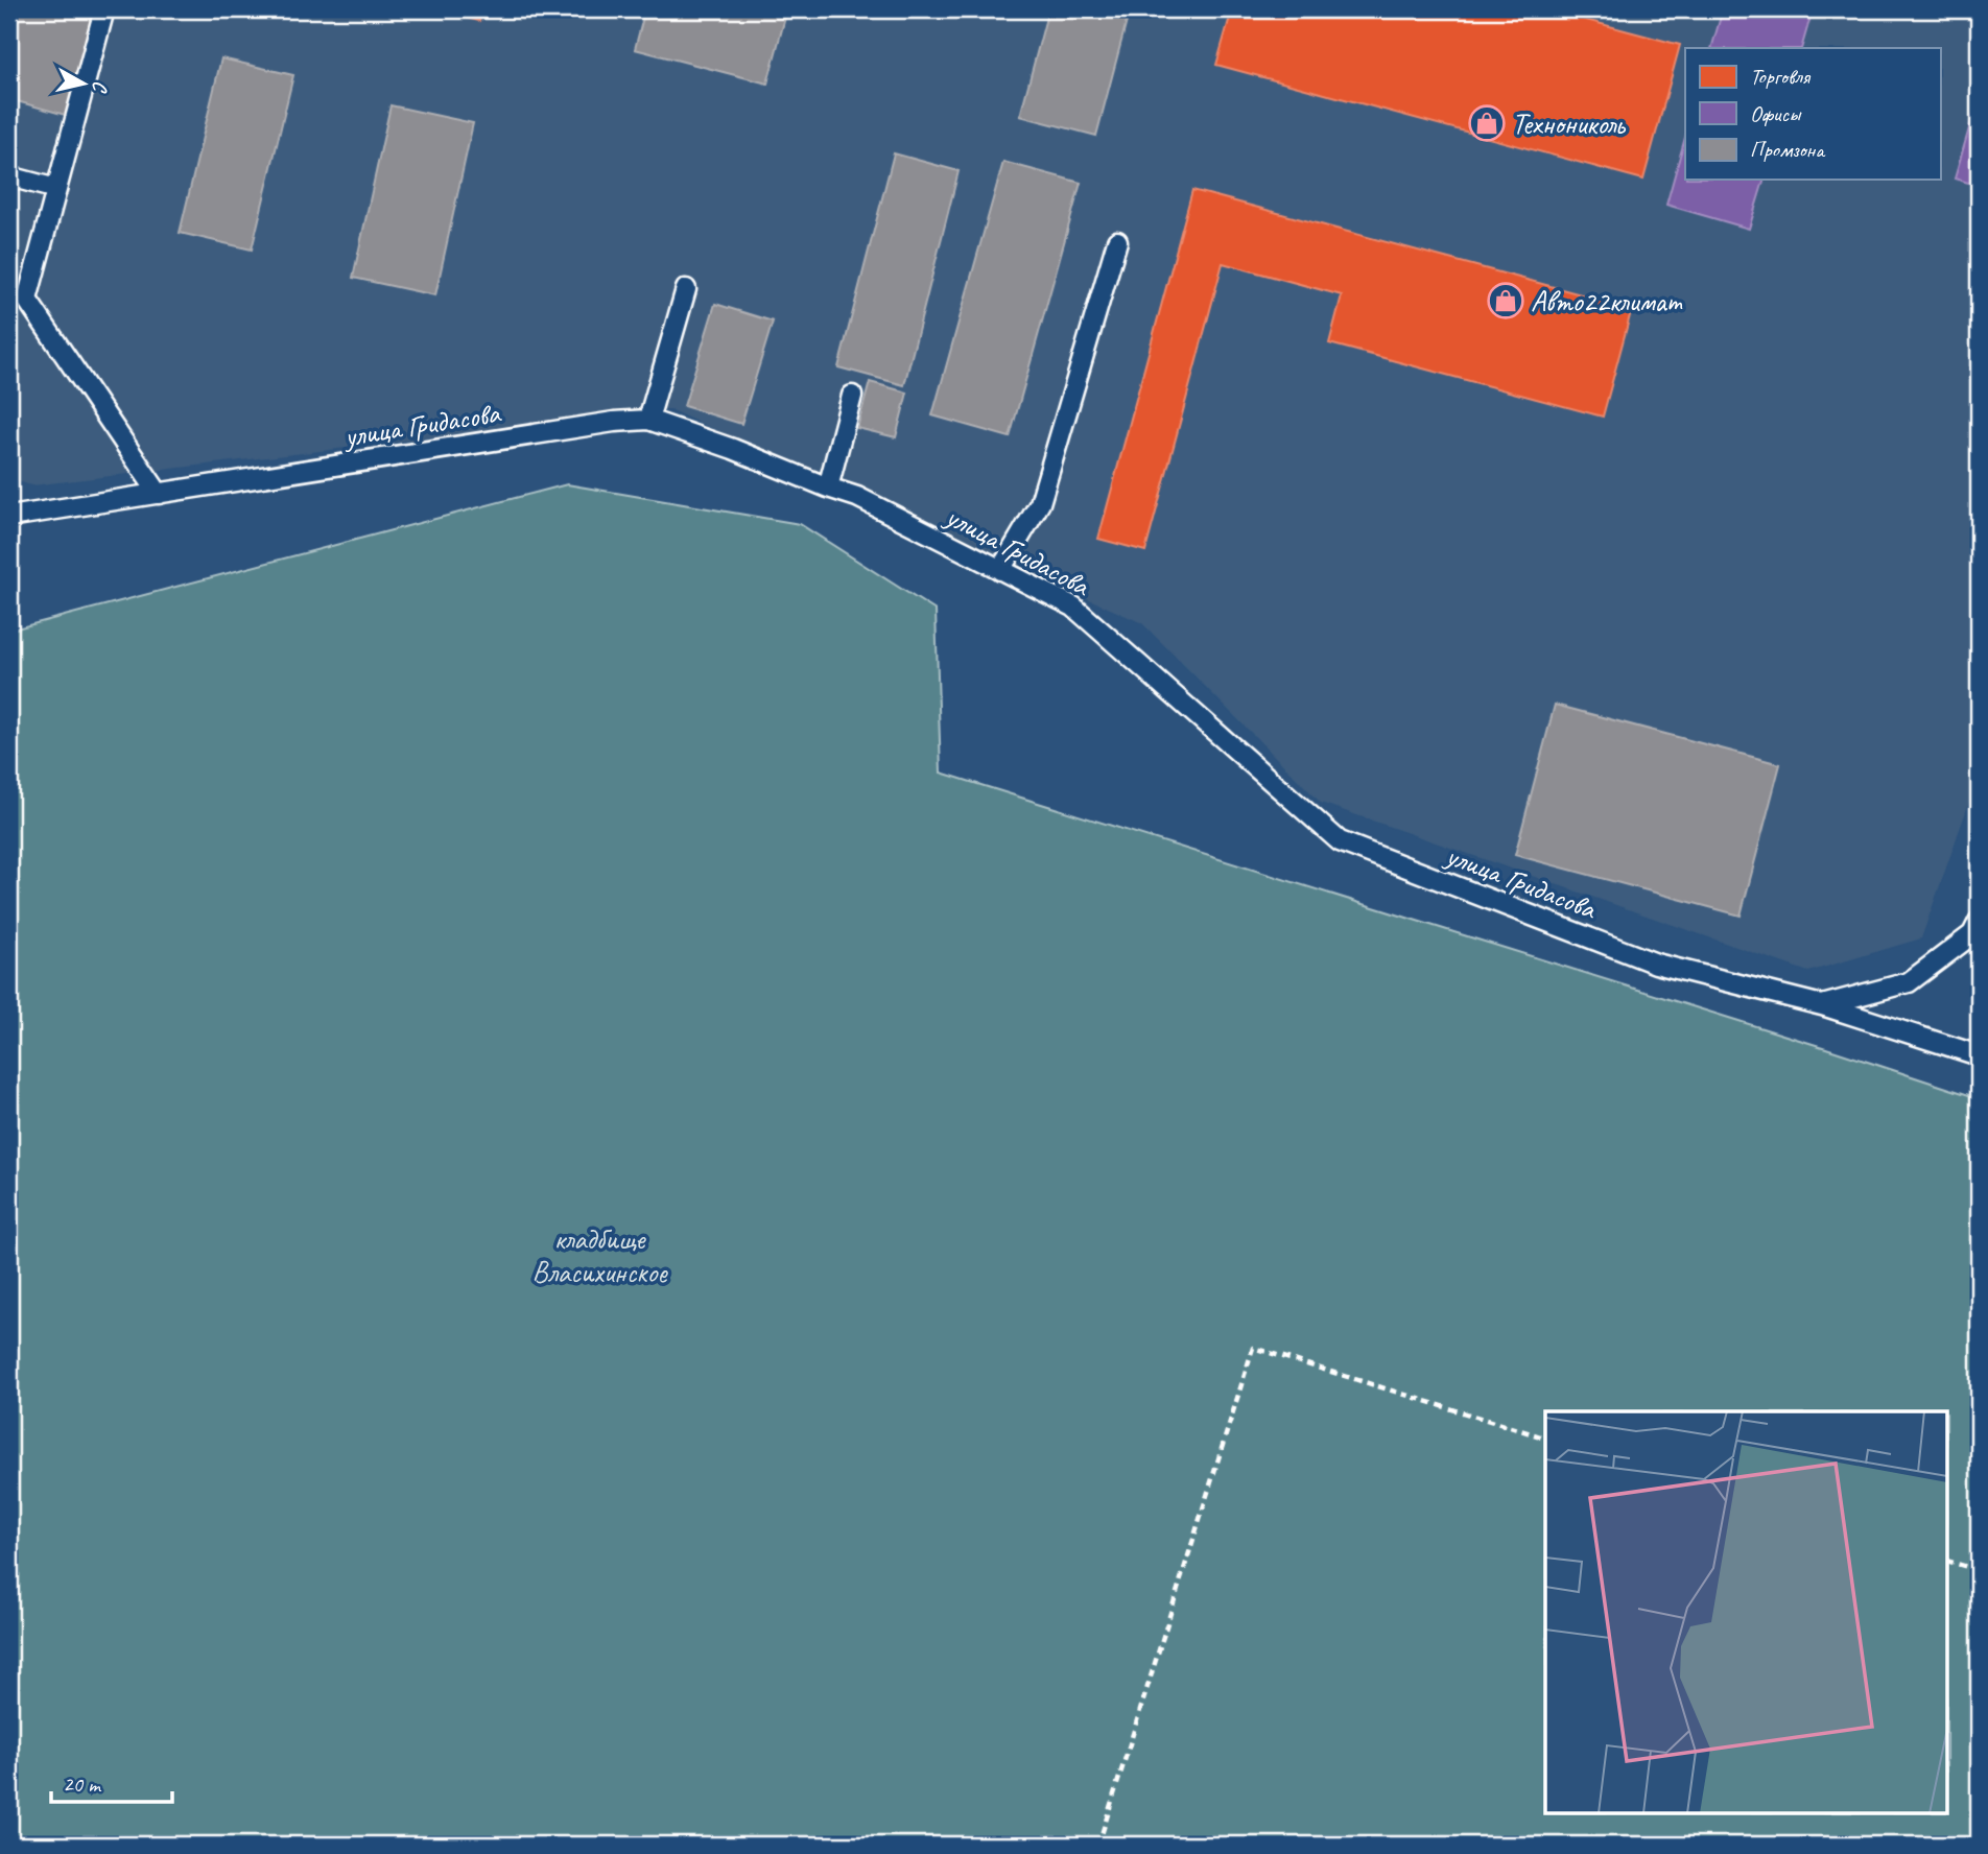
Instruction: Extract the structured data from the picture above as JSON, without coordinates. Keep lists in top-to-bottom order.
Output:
{
  "streets": {
    "lane": ["улица Гридасова"]
  },
  "parks": ["кладбище Власихинское"],
  "places": {
    "shop": ["Технониколь", "Авто22климат"]
  },
  "legend": ["Торговля", "Офисы", "Промзона"],
  "scale_bar": "20 m",
  "north": "right"
}
